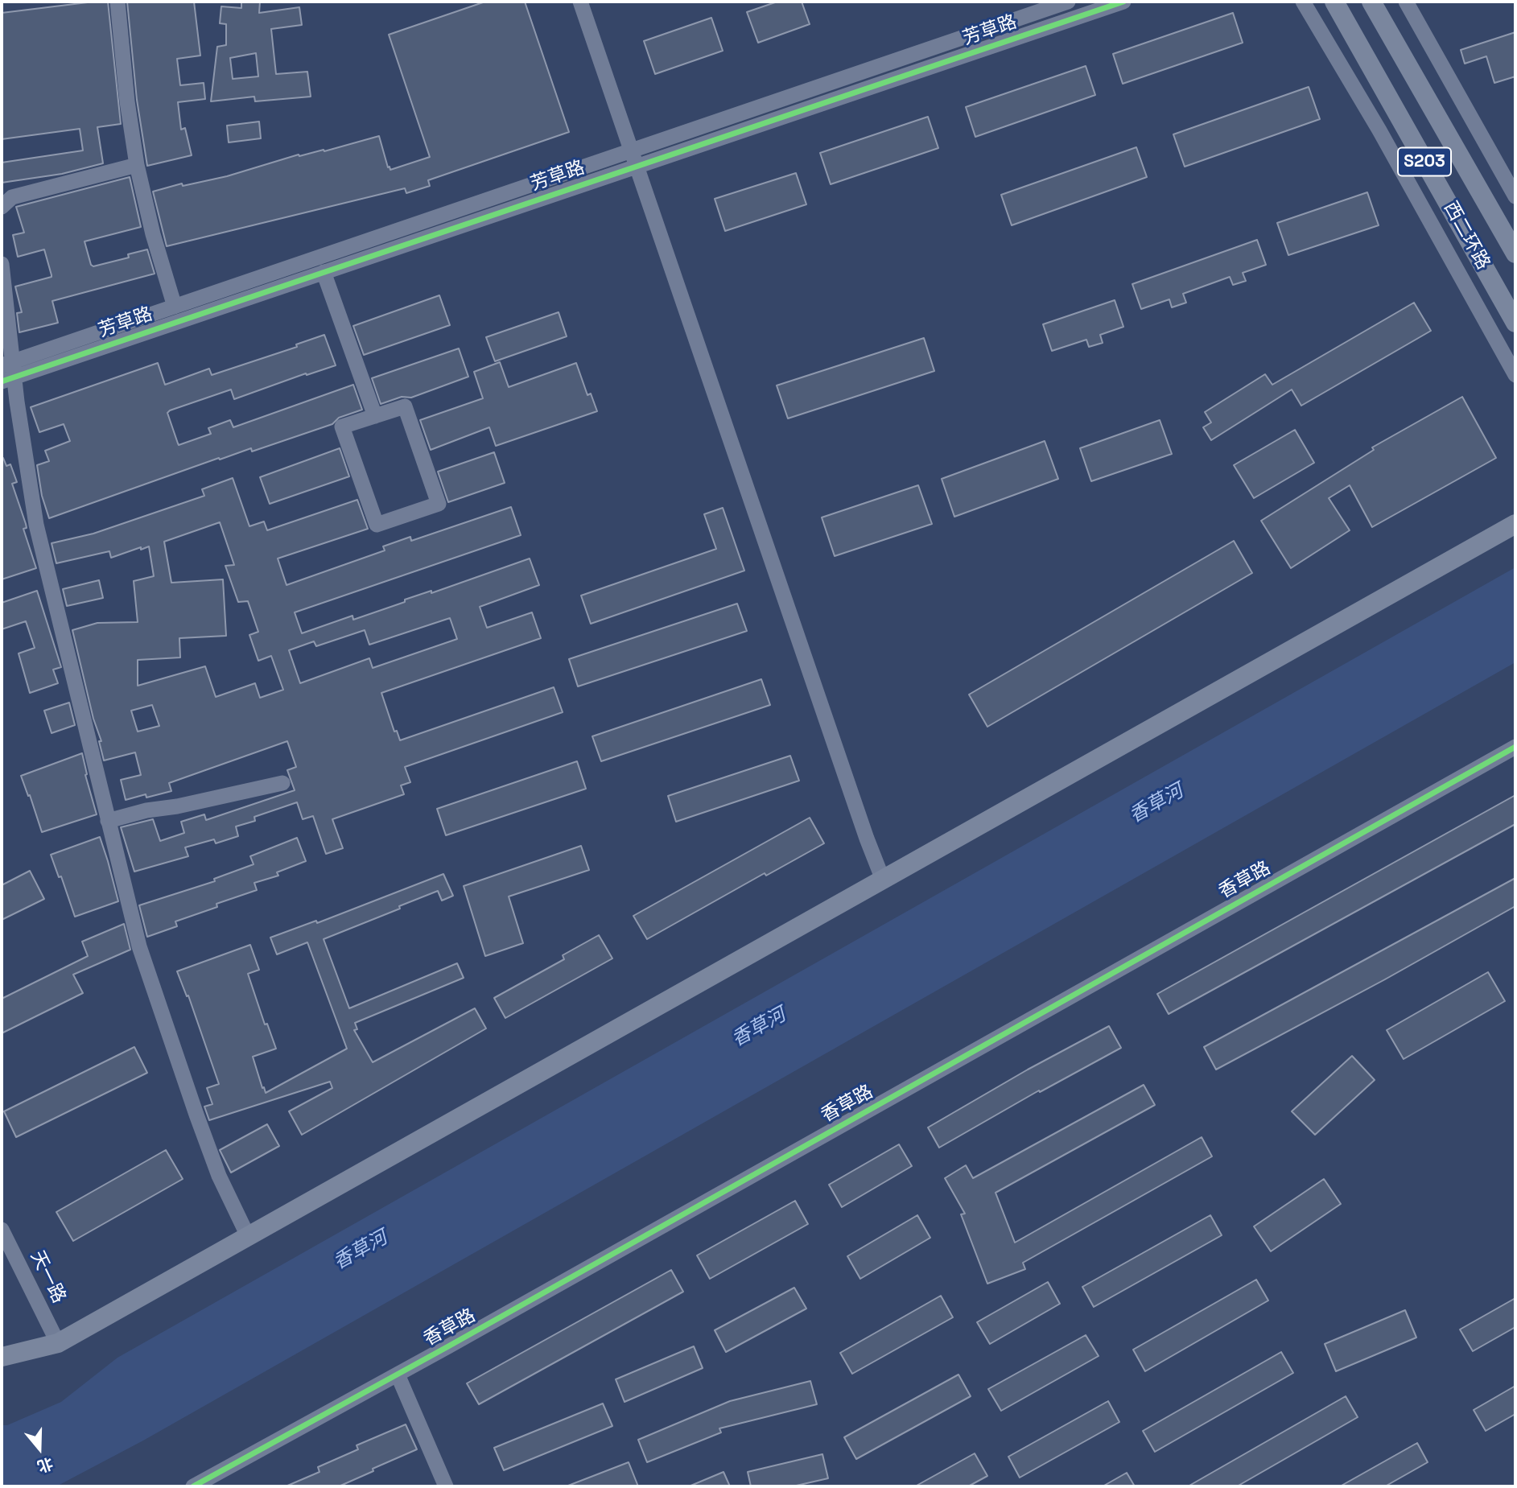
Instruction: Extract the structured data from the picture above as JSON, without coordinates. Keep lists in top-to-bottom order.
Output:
{
  "streets": {
    "main road": ["S203", "西二环路"],
    "street": ["芳草路", "香草路", "天一路"]
  },
  "water": ["香草河"],
  "north": "bottom"
}
